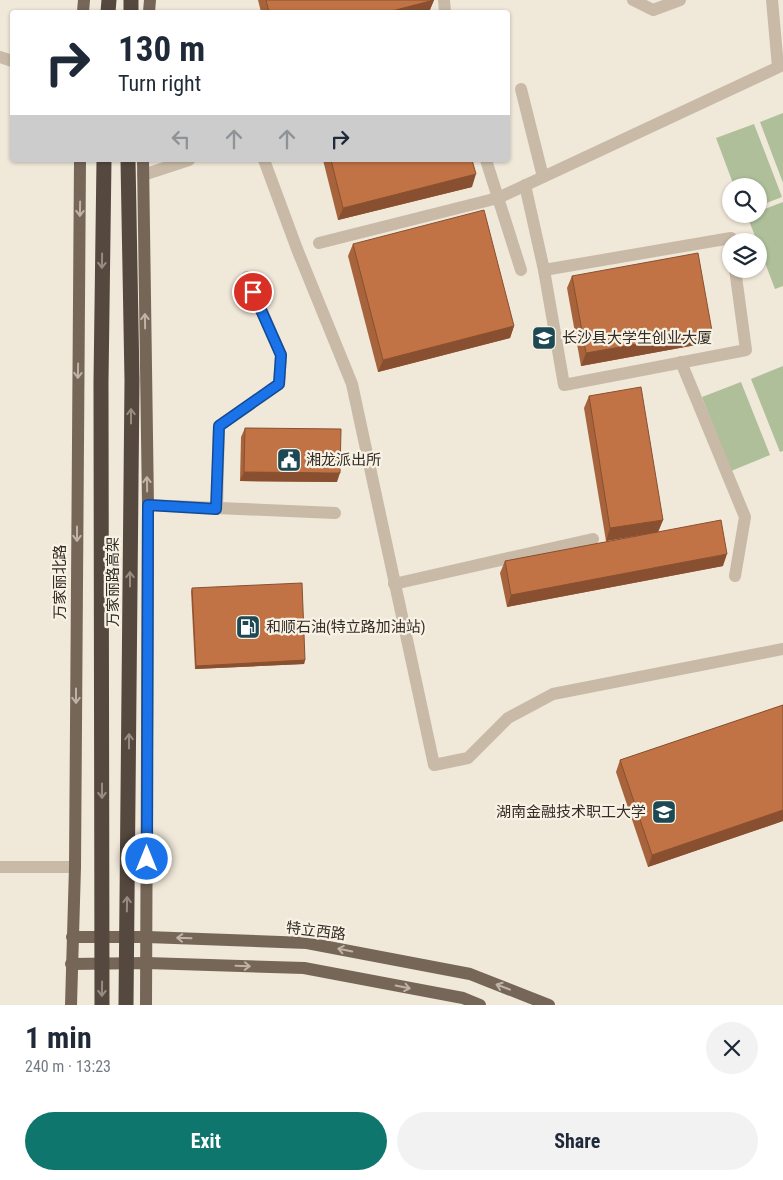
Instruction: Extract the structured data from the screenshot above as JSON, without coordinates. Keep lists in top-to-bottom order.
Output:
{
  "streets": {
    "highway": ["万家丽路高架"],
    "main road": ["万家丽北路", "特立西路"]
  },
  "crossings": [
    ["万家丽北路", "特立西路"]
  ],
  "places": {
    "school or university": ["长沙县大学生创业大厦", "湖南金融技术职工大学"],
    "public building": ["湘龙派出所"],
    "fuel station": ["和顺石油(特立路加油站)"]
  },
  "page": {
    "turn": ["130 m", "Turn right"],
    "heading": ["1 min", "240 m · 13:23"],
    "buttons": ["Exit", "Share"]
  }
}
